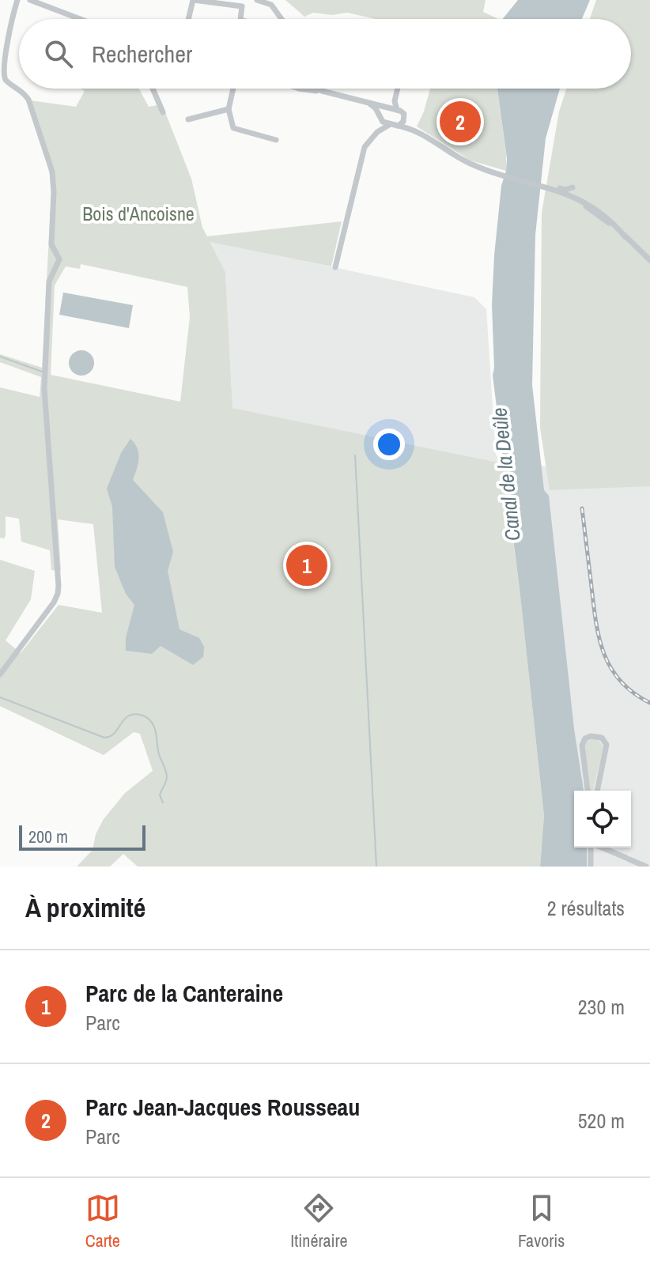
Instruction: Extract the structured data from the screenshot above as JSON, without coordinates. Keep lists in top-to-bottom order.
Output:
{
  "water": ["Canal de la Deûle"],
  "parks": ["Bois d'Ancoisne"],
  "scale_bar": "200 m",
  "page": {
    "search": "Rechercher",
    "pins": ["2", "1"],
    "scale": "200 m",
    "heading": ["À proximité", "2 résultats"],
    "list": [
      {
        "mark": "1",
        "name": "Parc de la Canteraine",
        "note": "Parc",
        "value": "230 m"
      },
      {
        "mark": "2",
        "name": "Parc Jean-Jacques Rousseau",
        "note": "Parc",
        "value": "520 m"
      }
    ],
    "nav": ["Carte", "Itinéraire", "Favoris"]
  }
}
